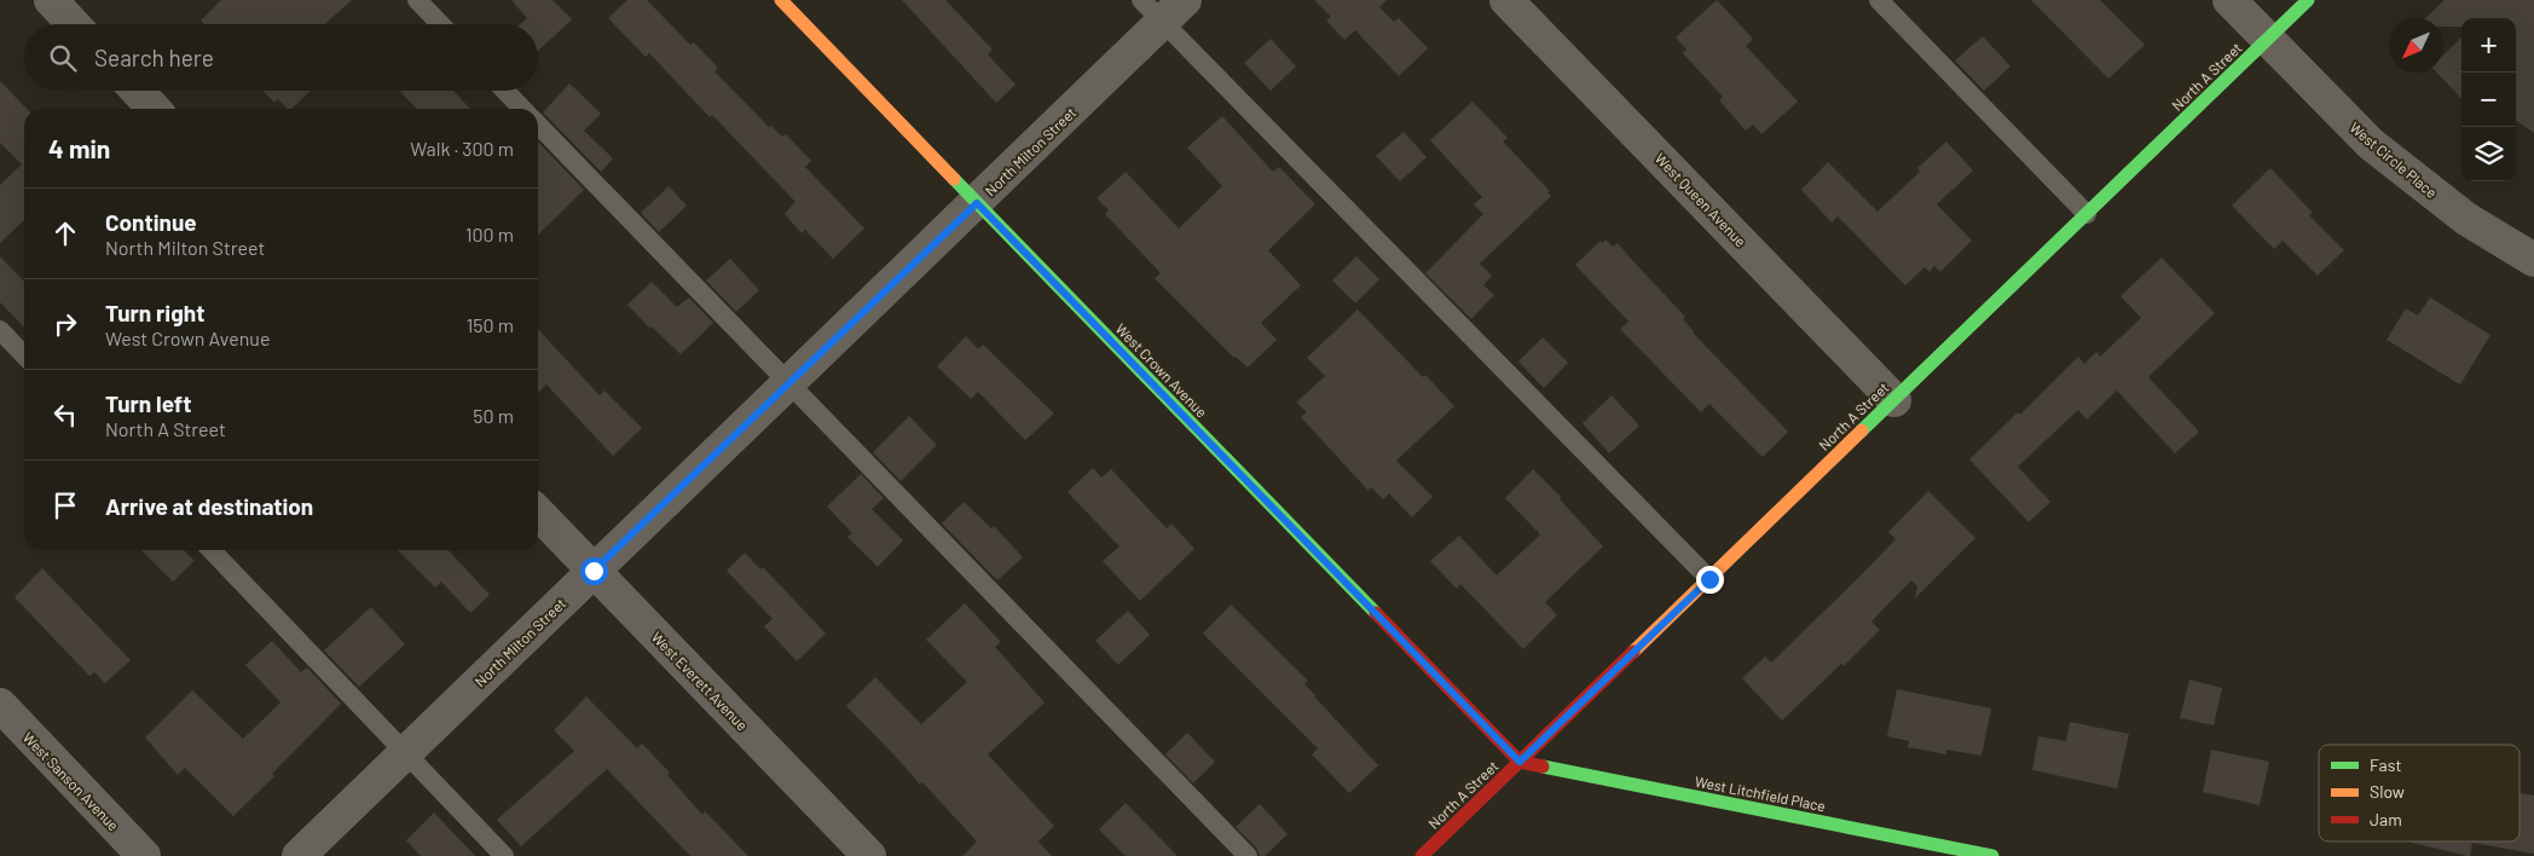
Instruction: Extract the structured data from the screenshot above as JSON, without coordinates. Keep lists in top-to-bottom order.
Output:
{
  "streets": {
    "street": [
      "North A Street",
      "North Milton Street",
      "West Circle Place",
      "West Queen Avenue",
      "West Crown Avenue",
      "West Everett Avenue",
      "West Sanson Avenue",
      "West Litchfield Place"
    ]
  },
  "crossings": [
    ["North A Street", "West Circle Place"],
    ["North A Street", "West Queen Avenue"],
    ["North A Street", "West Crown Avenue"],
    ["North A Street", "West Litchfield Place"],
    ["North Milton Street", "West Crown Avenue"],
    ["North Milton Street", "West Everett Avenue"],
    ["West Crown Avenue", "West Litchfield Place"]
  ],
  "legend": ["Fast", "Slow", "Jam"],
  "north": "bottom left",
  "page": {
    "map_buttons": ["+", "−"],
    "search": "Search here",
    "heading": ["4 min", "Walk · 300 m"],
    "list": [
      ["Continue", "North Milton Street", "100 m"],
      ["Turn right", "West Crown Avenue", "150 m"],
      ["Turn left", "North A Street", "50 m"],
      "Arrive at destination"
    ]
  }
}
